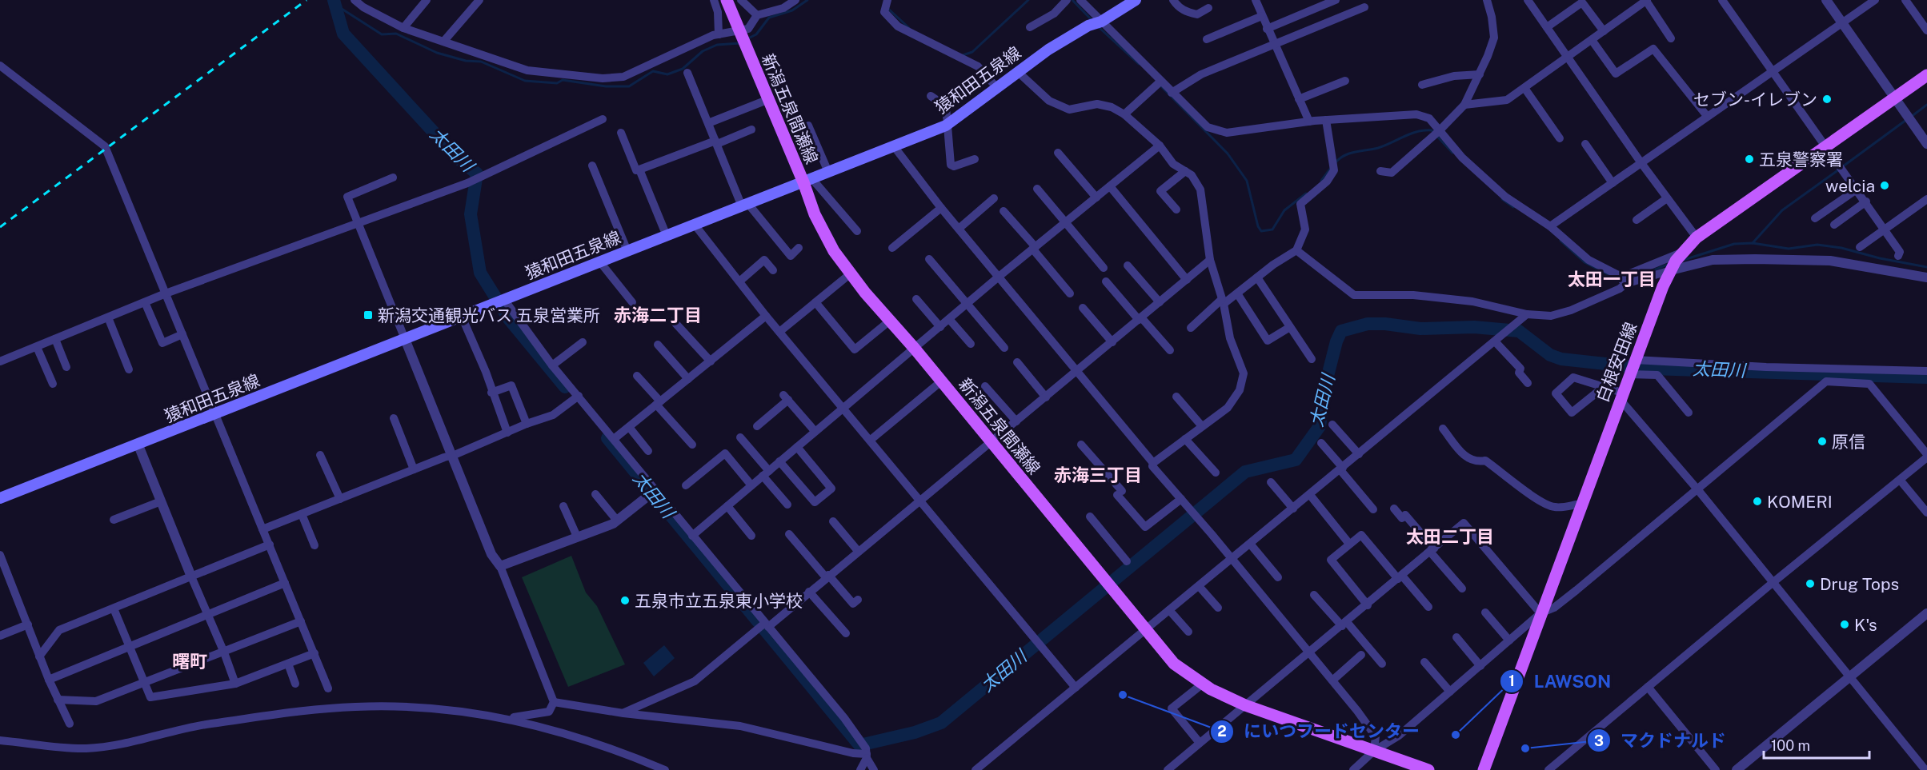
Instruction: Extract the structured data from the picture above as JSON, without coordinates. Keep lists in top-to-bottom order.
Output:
{
  "streets": {
    "main road": ["猿和田五泉線", "新潟五泉間瀬線", "白根安田線"]
  },
  "crossings": [
    ["猿和田五泉線", "新潟五泉間瀬線"]
  ],
  "districts": [
    "太田一丁目",
    "赤海二丁目",
    "赤海三丁目",
    "太田二丁目",
    "曙町"
  ],
  "water": ["太田川"],
  "places": {
    "other": [
      "セブン-イレブン",
      "五泉警察署",
      "welcia",
      "原信",
      "KOMERI",
      "Drug Tops",
      "五泉市立五泉東小学校",
      "K's",
      "にいつフードセンター",
      "LAWSON",
      "マクドナルド"
    ],
    "transit": ["新潟交通観光バス 五泉営業所"]
  },
  "scale_bar": "100 m"
}
